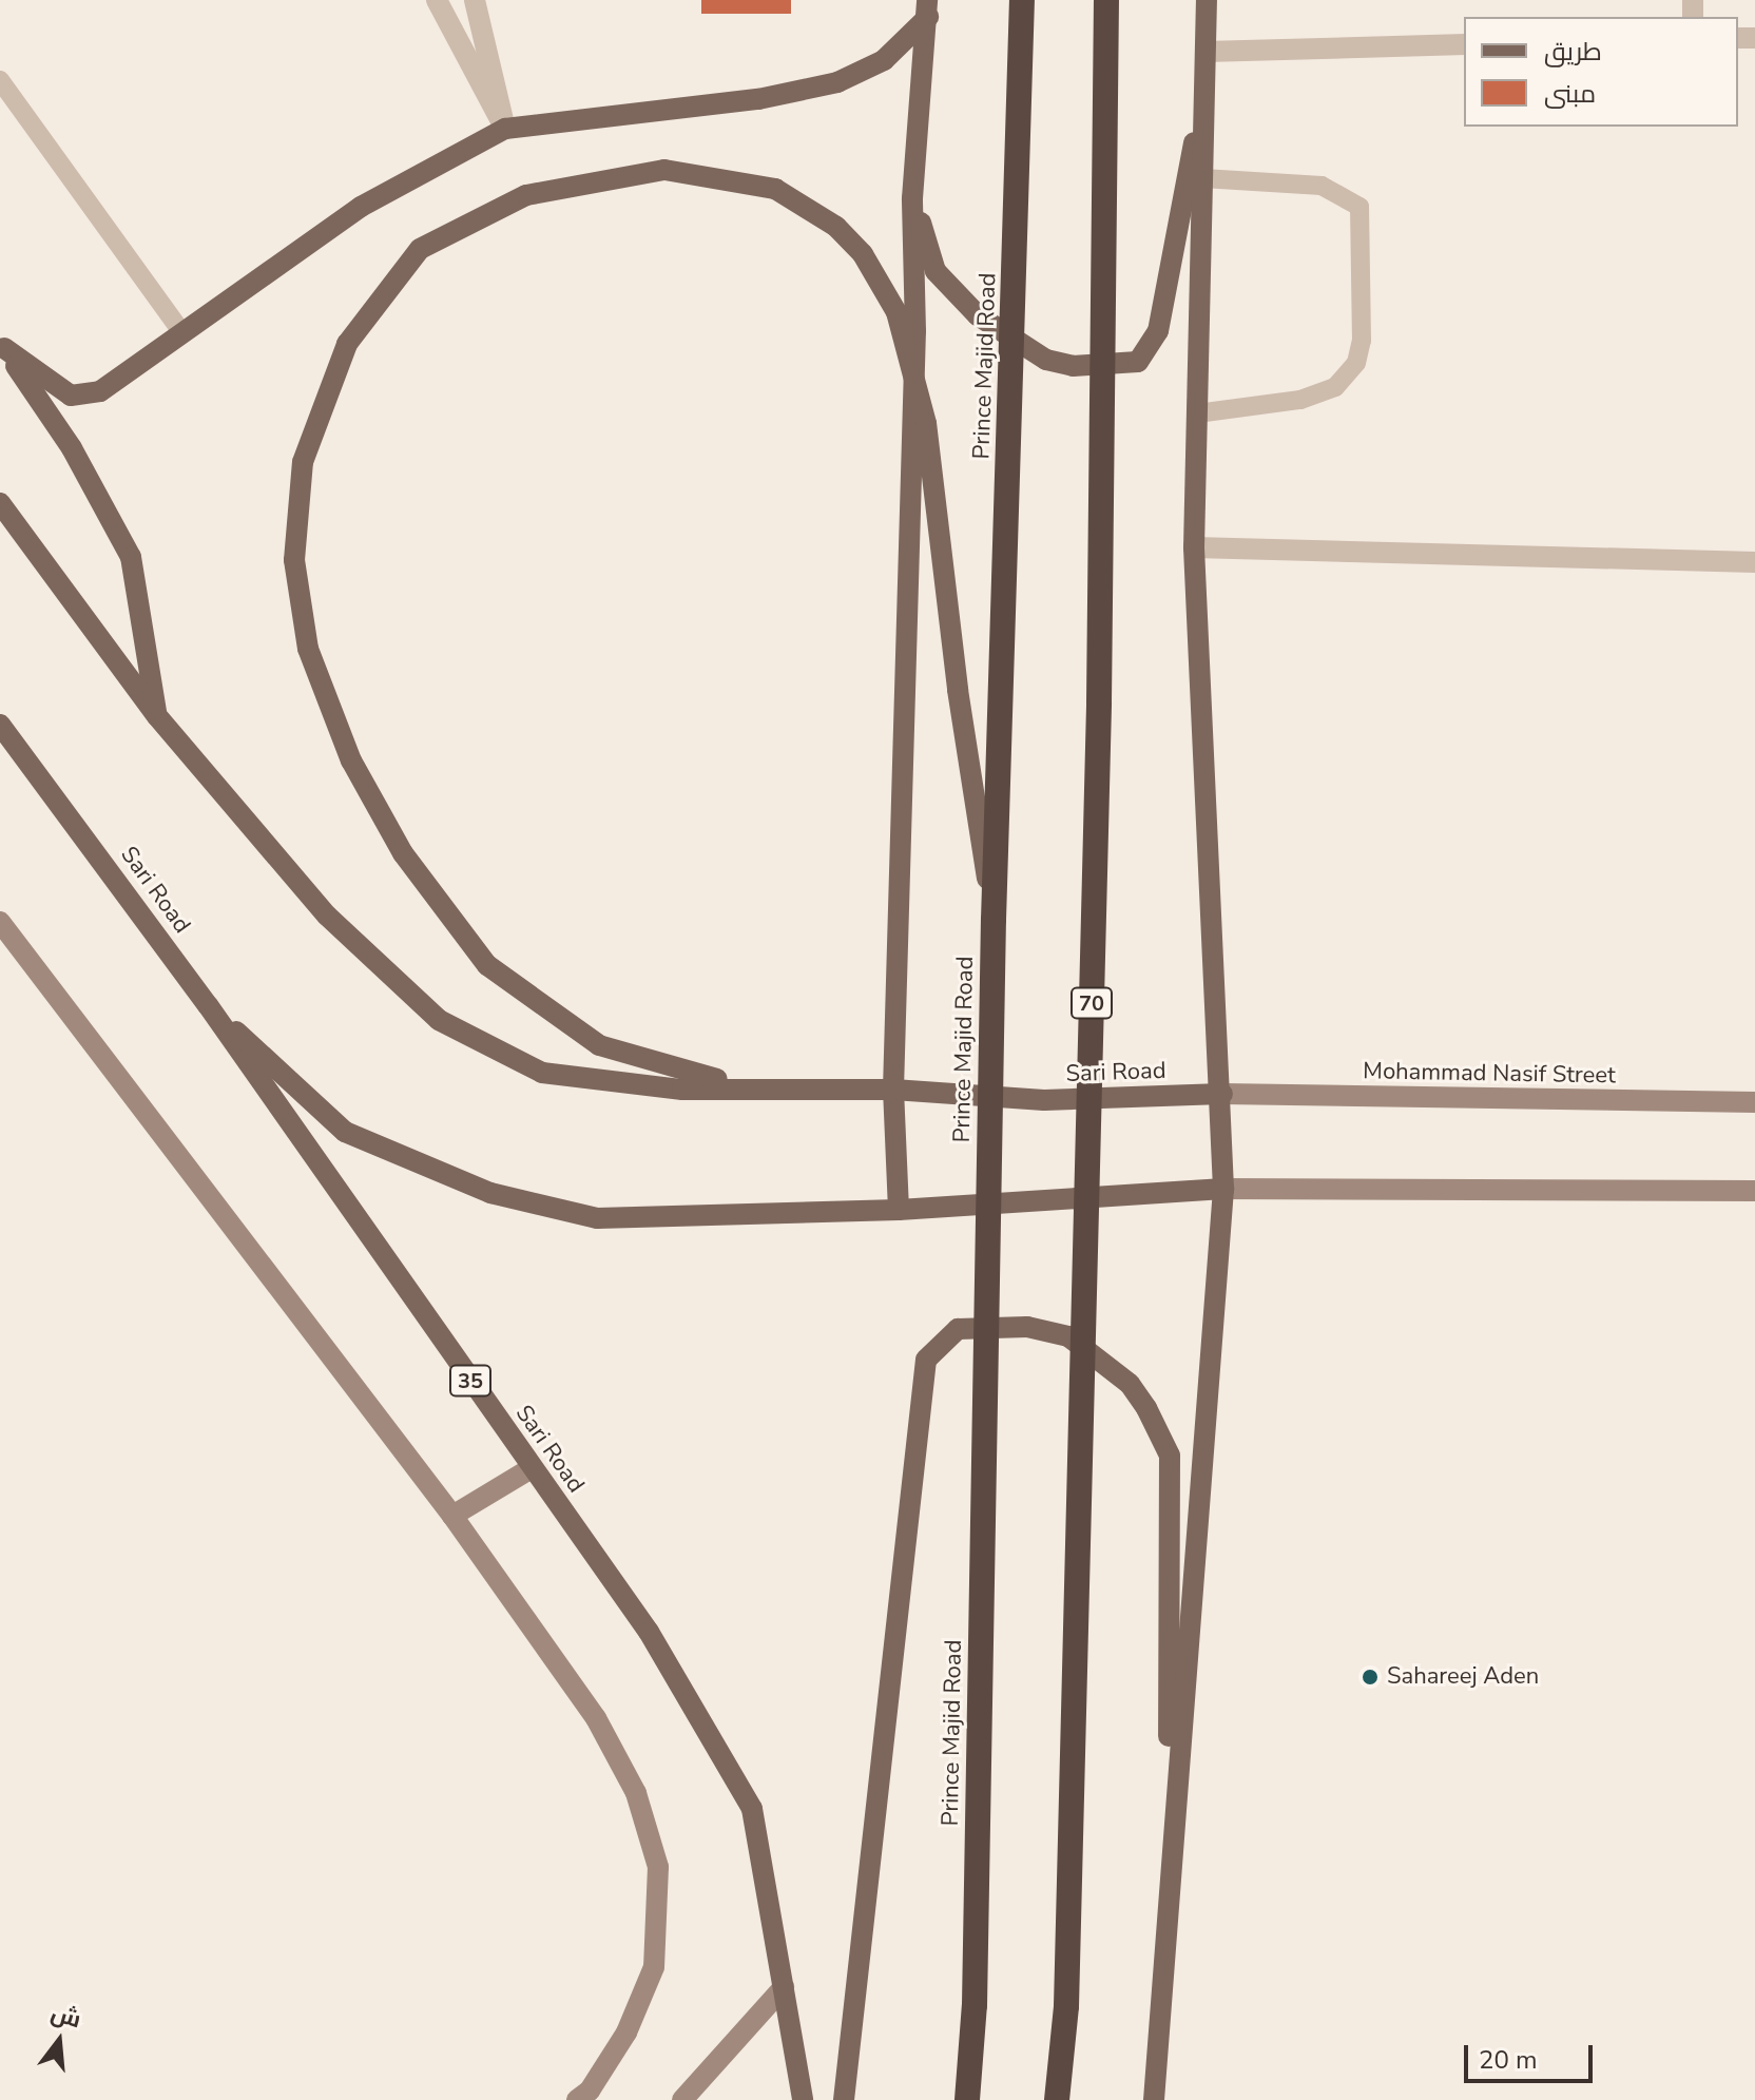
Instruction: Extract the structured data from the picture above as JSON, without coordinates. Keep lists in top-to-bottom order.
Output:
{
  "streets": {
    "highway": ["Prince Majid Road", "70"],
    "main road": ["Sari Road", "Mohammad Nasif Street", "35"]
  },
  "crossings": [
    ["Sari Road", "Mohammad Nasif Street"]
  ],
  "places": ["Sahareej Aden"],
  "legend": ["طريق", "مبنى"],
  "scale_bar": "20 m",
  "north": "top"
}
